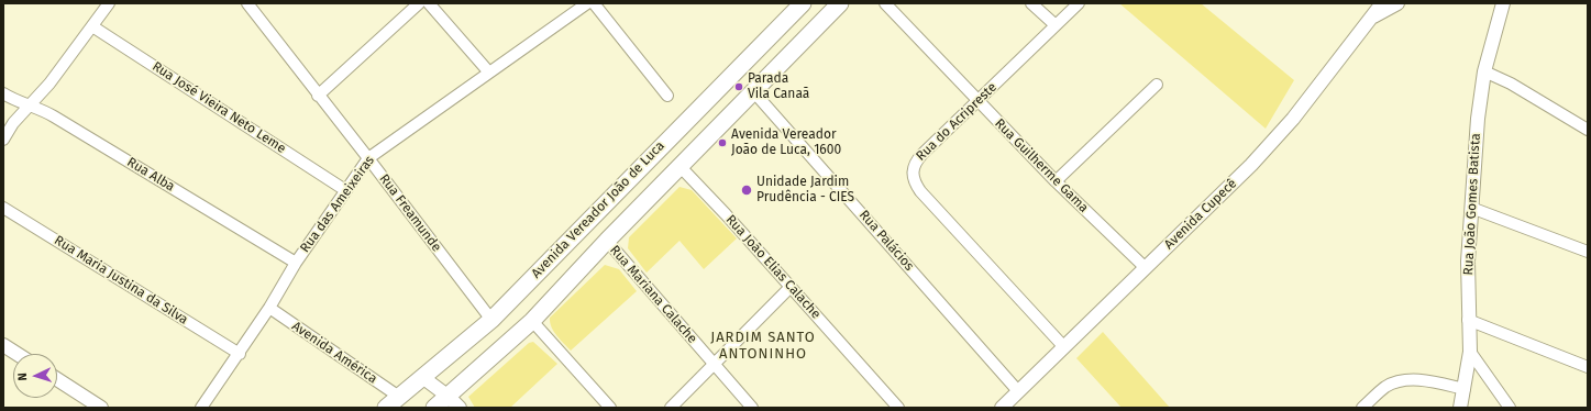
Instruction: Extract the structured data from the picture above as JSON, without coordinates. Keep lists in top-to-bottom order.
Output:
{
  "streets": {
    "main road": ["Avenida Vereador João de Luca"],
    "street": [
      "Rua José Vieira Neto Leme",
      "Rua do Acripreste",
      "Rua Guilherme Gama",
      "Rua Alba",
      "Rua das Ameixeiras",
      "Rua João Gomes Batista",
      "Rua Freamunde",
      "Avenida Cupecê",
      "Rua Palácios",
      "Rua João Elias Calache",
      "Rua Maria Justina da Silva",
      "Rua Mariana Calache",
      "Avenida América"
    ]
  },
  "crossings": [
    ["Rua José Vieira Neto Leme", "Rua das Ameixeiras"],
    ["Rua do Acripreste", "Rua Guilherme Gama"],
    ["Rua do Acripreste", "Avenida Cupecê"],
    ["Rua Guilherme Gama", "Avenida Cupecê"],
    ["Rua Alba", "Rua das Ameixeiras"],
    ["Rua das Ameixeiras", "Rua Freamunde"],
    ["Rua das Ameixeiras", "Rua Maria Justina da Silva"],
    ["Rua das Ameixeiras", "Avenida América"],
    ["Avenida Vereador João de Luca", "Rua Freamunde"],
    ["Avenida Vereador João de Luca", "Rua Palácios"],
    ["Avenida Vereador João de Luca", "Rua João Elias Calache"],
    ["Avenida Vereador João de Luca", "Rua Mariana Calache"],
    ["Avenida Vereador João de Luca", "Avenida América"],
    ["Avenida Cupecê", "Rua Palácios"]
  ],
  "districts": ["JARDIM SANTO ANTONINHO"],
  "places": ["Parada Vila Canaã", "Avenida Vereador João de Luca, 1600", "Unidade Jardim Prudência - CIES"],
  "north": "left"
}
